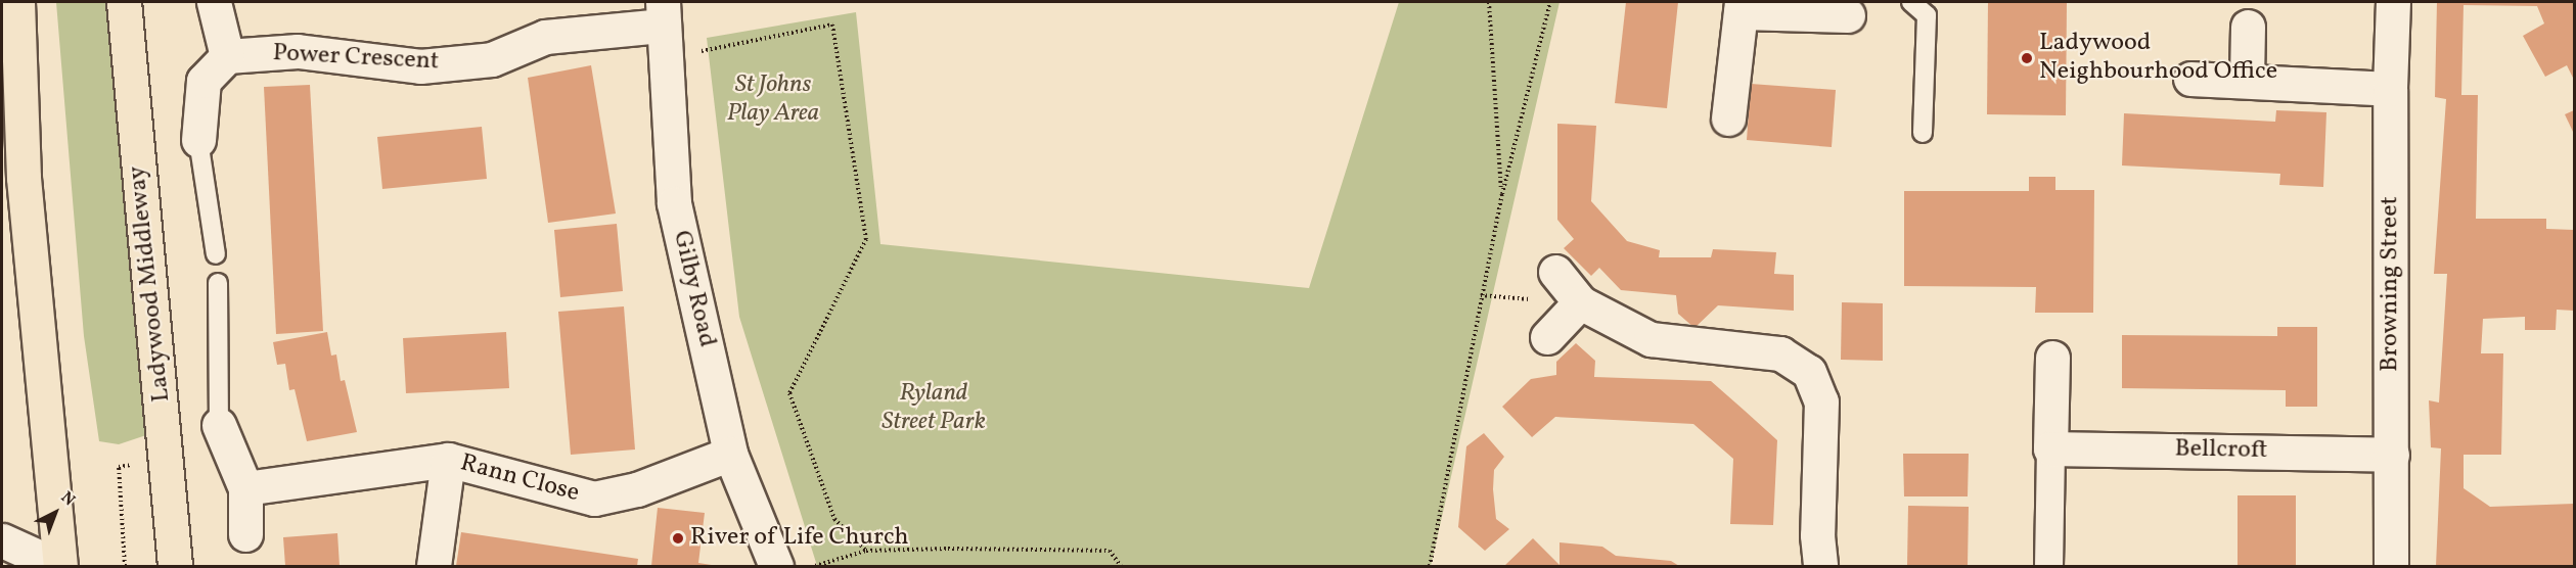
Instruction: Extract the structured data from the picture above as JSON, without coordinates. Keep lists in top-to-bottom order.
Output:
{
  "streets": {
    "highway": ["Ladywood Middleway"],
    "street": [
      "Power Crescent",
      "Browning Street",
      "Gilby Road",
      "Bellcroft",
      "Rann Close"
    ]
  },
  "crossings": [
    ["Power Crescent", "Gilby Road"],
    ["Browning Street", "Bellcroft"],
    ["Gilby Road", "Rann Close"]
  ],
  "parks": ["St Johns Play Area", "Ryland Street Park"],
  "places": ["Ladywood Neighbourhood Office", "River of Life Church"],
  "north": "top right"
}
